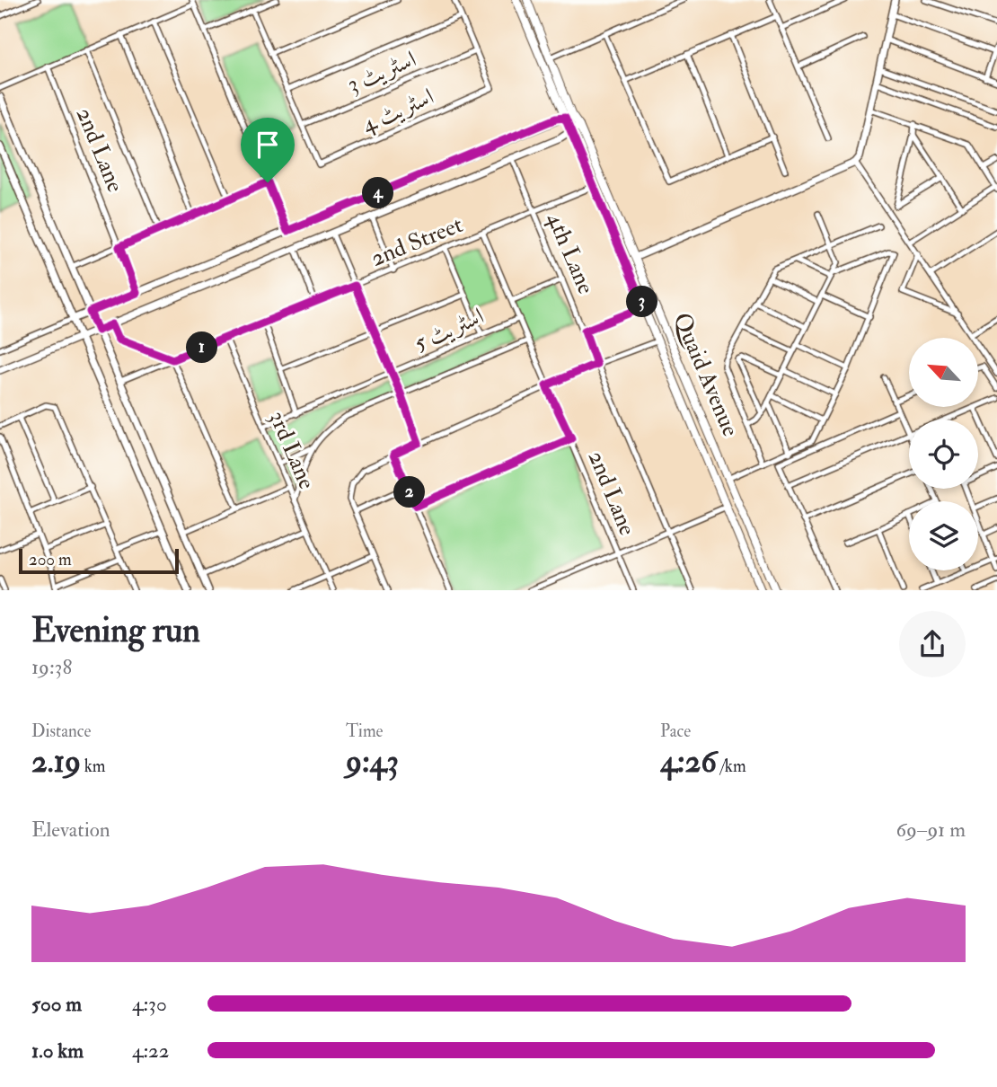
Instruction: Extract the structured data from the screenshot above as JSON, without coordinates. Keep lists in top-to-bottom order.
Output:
{
  "streets": {
    "main road": ["Quaid Avenue"],
    "street": [
      "اسٹریٹ 3",
      "اسٹریٹ 4",
      "2nd Lane",
      "2nd Street",
      "4th Lane",
      "اسٹریٹ 5",
      "3rd Lane"
    ]
  },
  "crossings": [
    ["اسٹریٹ 3", "اسٹریٹ 4"],
    ["2nd Street", "4th Lane"],
    ["2nd Street", "3rd Lane"]
  ],
  "scale_bar": "200 m",
  "north": "top left",
  "page": {
    "pins": [
      "4",
      "3",
      "1",
      "2"
    ],
    "scale": "200 m",
    "heading": ["Evening run", "19:38"],
    "stats": [
      ["Distance", "2.19 km"],
      ["Time", "9:43"],
      ["Pace", "4:26 /km"]
    ],
    "chart": ["Elevation", "69–91 m"],
    "list": [
      {
        "name": "500 m",
        "note": "4:30"
      },
      {
        "name": "1.0 km",
        "note": "4:22"
      }
    ]
  }
}
